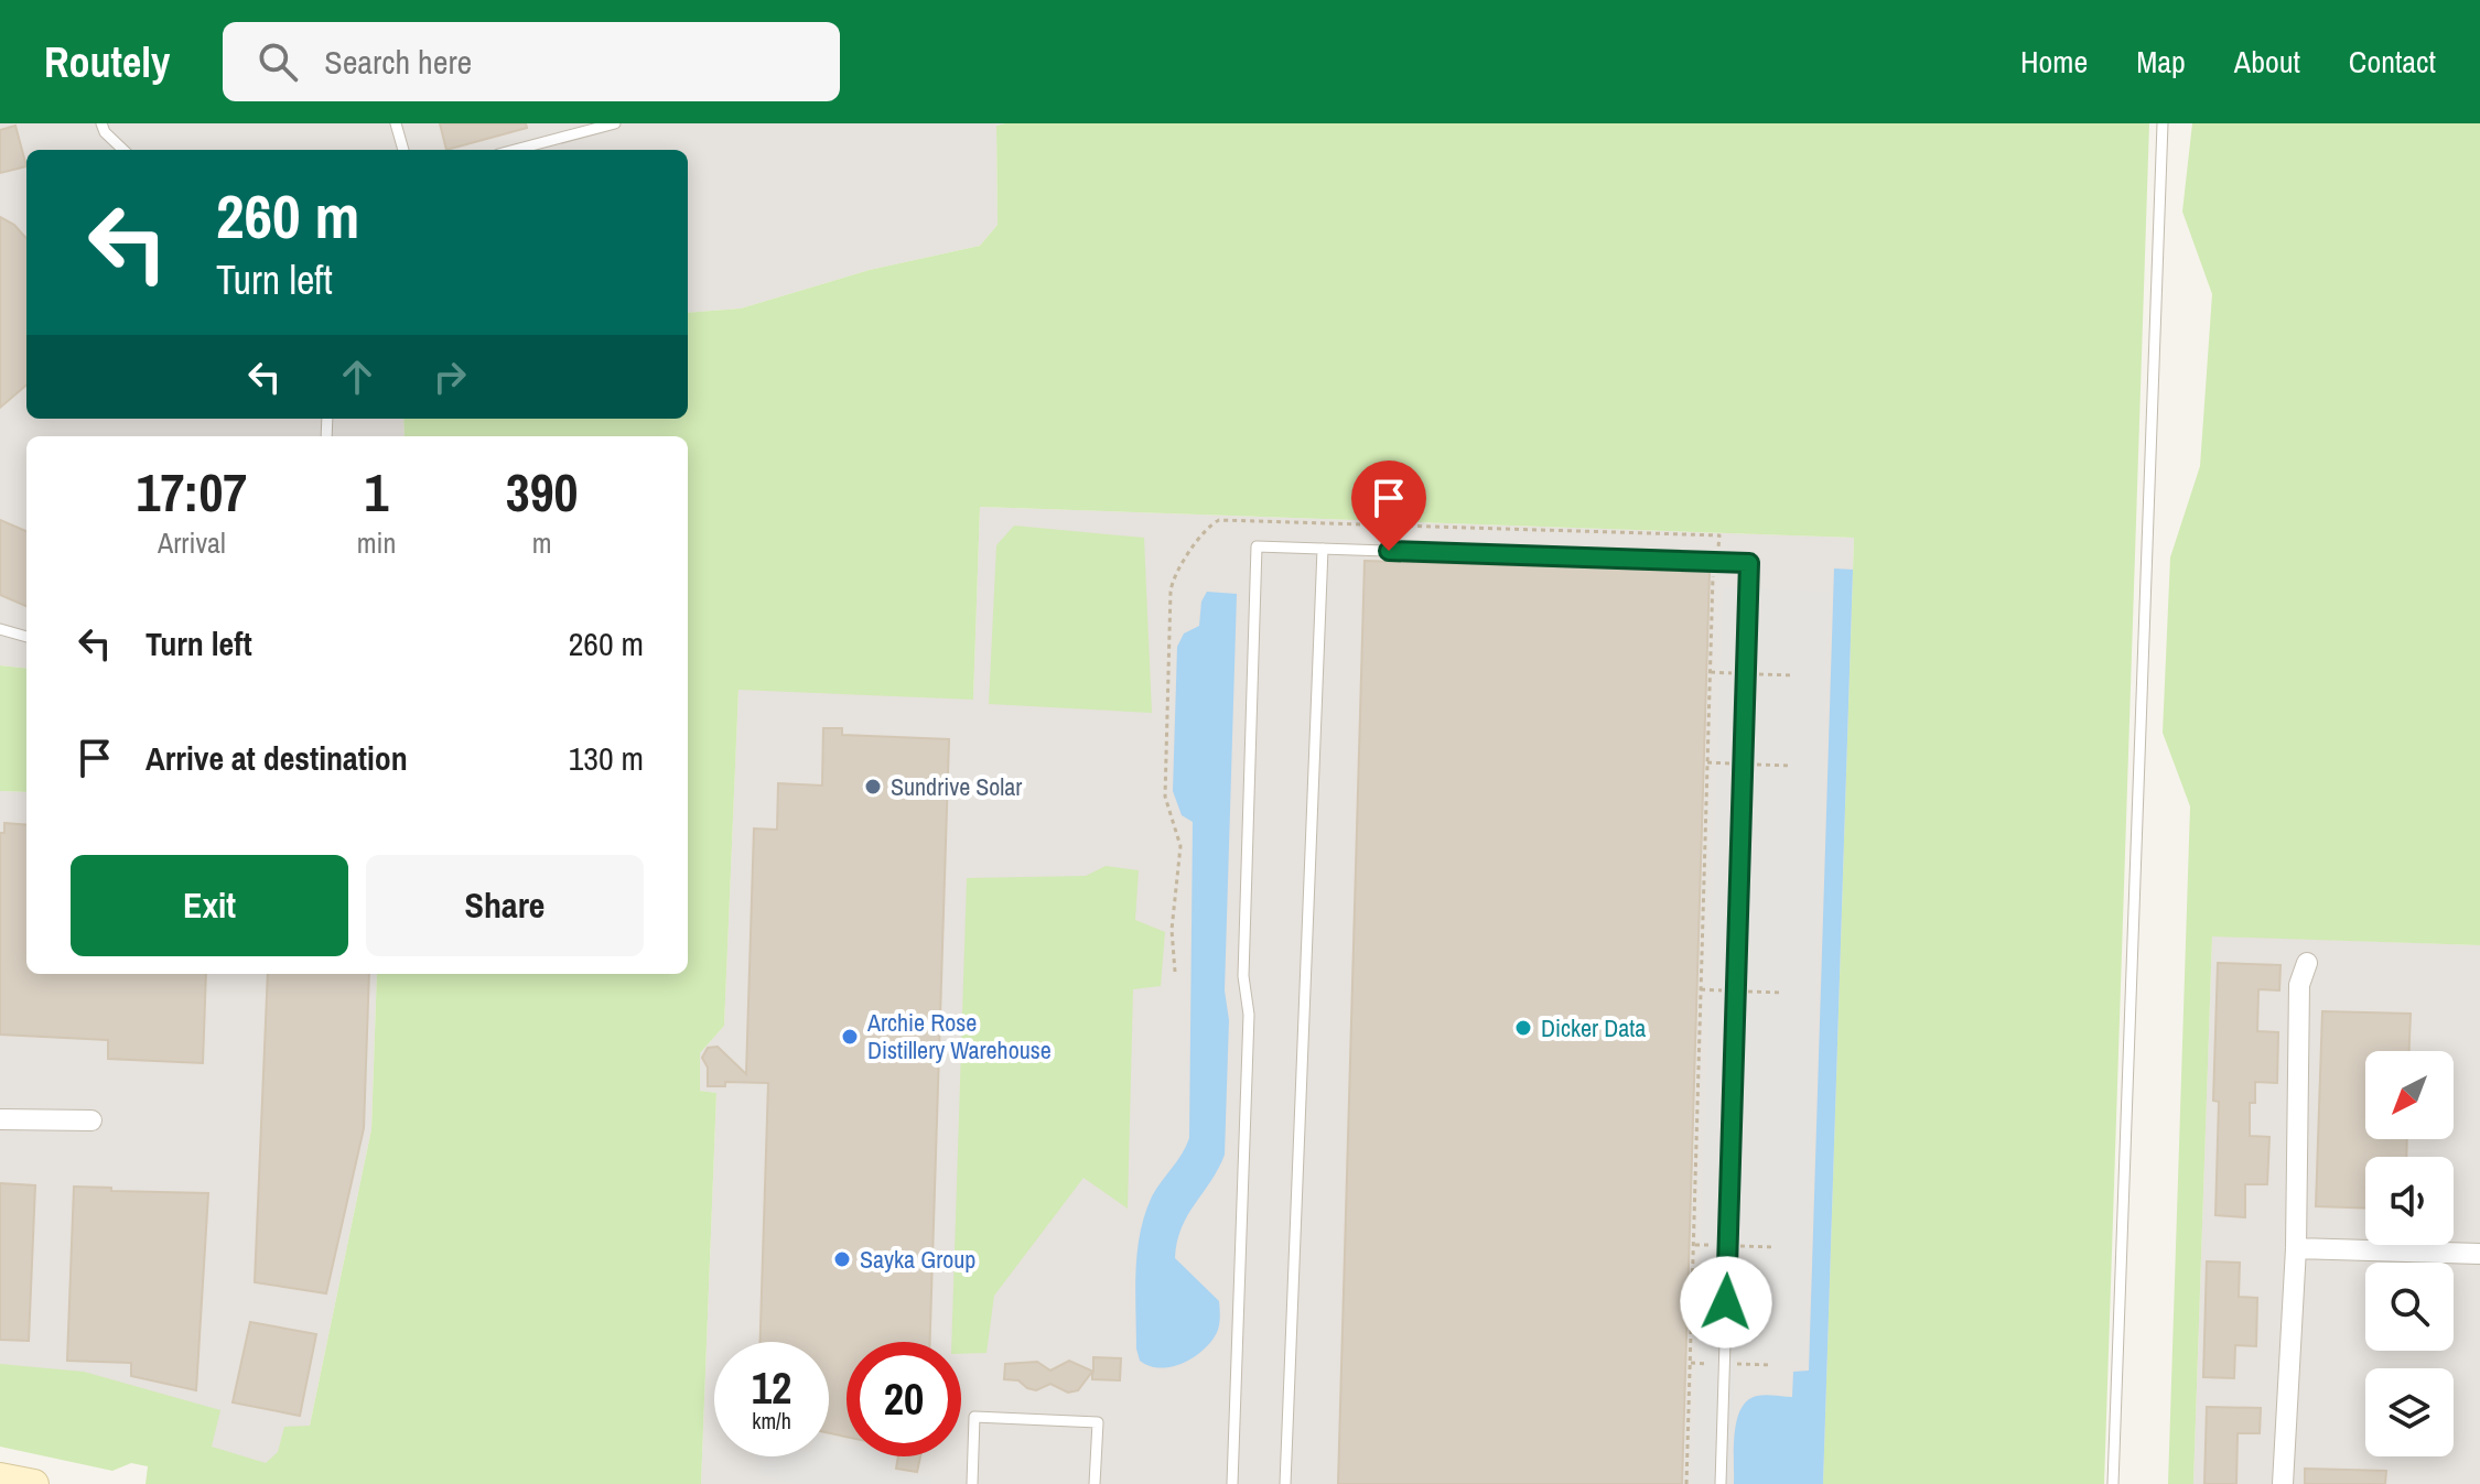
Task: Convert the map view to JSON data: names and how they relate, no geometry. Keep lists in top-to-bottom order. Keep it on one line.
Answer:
{"places":["Sundrive Solar","Dicker Data","Archie Rose Distillery Warehouse","Sayka Group"],"north":"bottom left","page":{"header":"Routely","search":"Search here","nav":["Home","Map","About","Contact"],"turn":["260 m","Turn left"],"eta":["17:07","Arrival","1","min","390","m"],"list":[{"name":"Turn left","value":"260 m"},{"name":"Arrive at destination","value":"130 m"}],"buttons":["Exit","Share"],"speed":"12 km/h","limit":"20"}}
